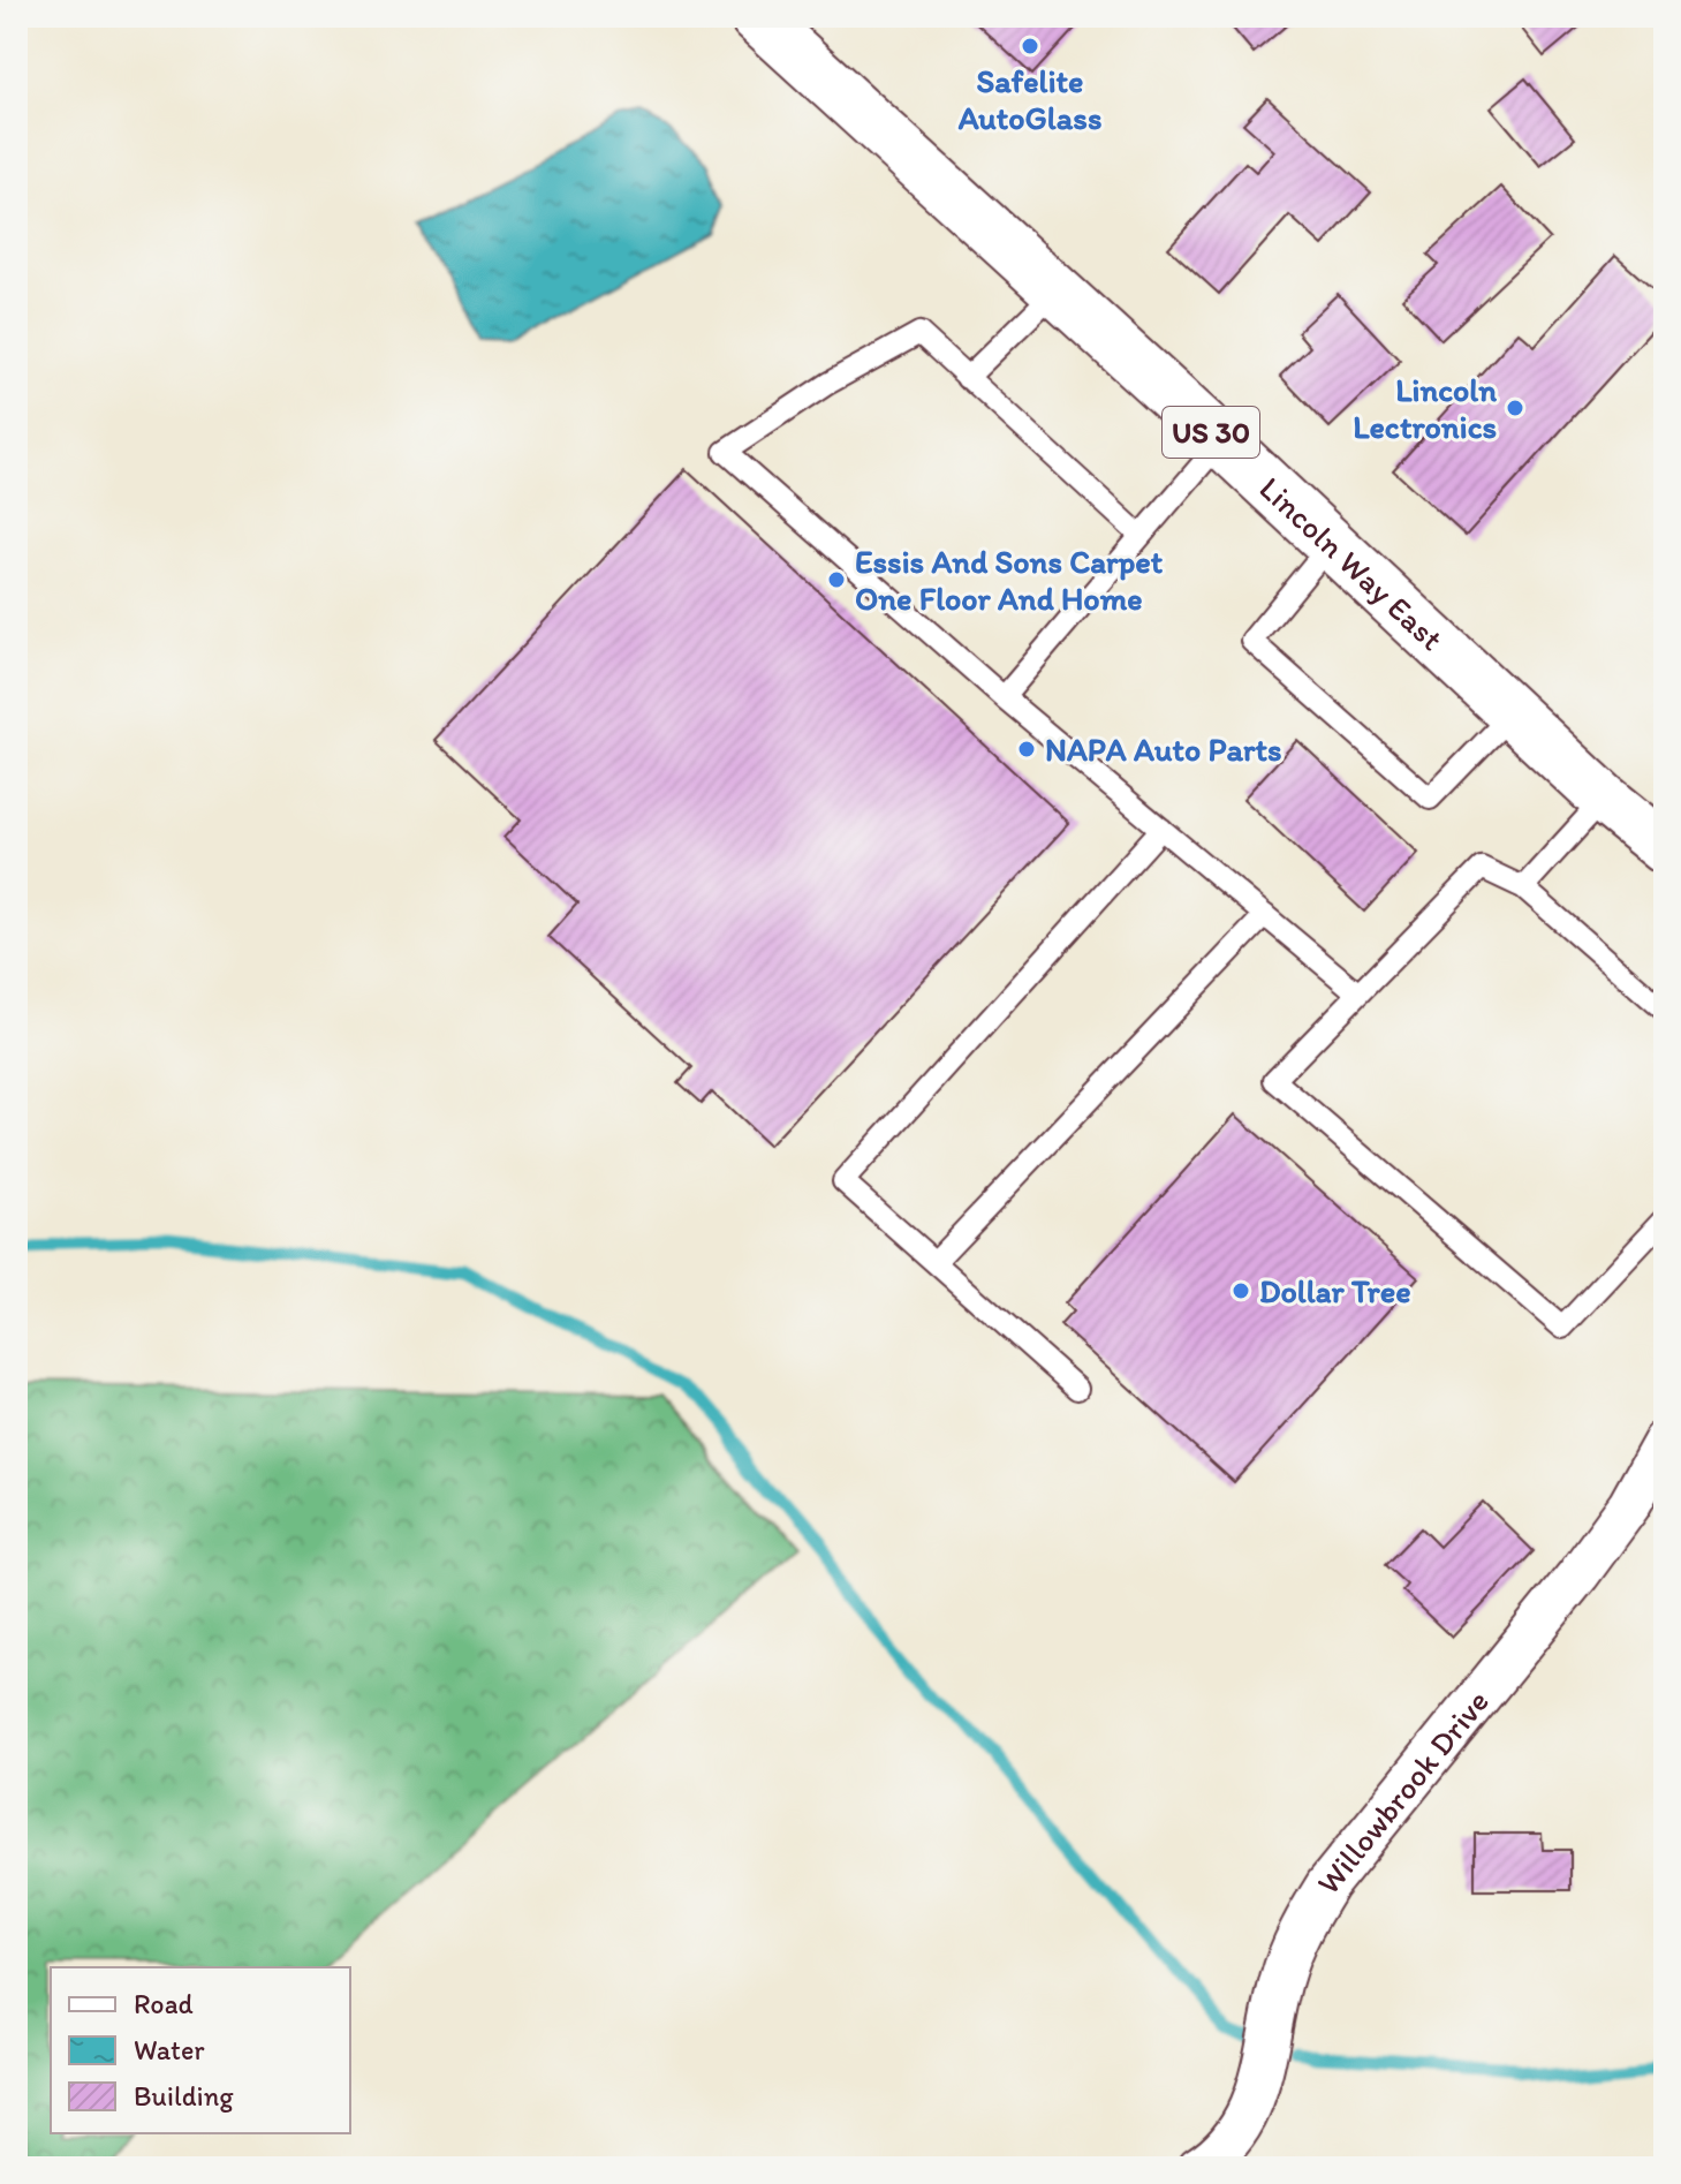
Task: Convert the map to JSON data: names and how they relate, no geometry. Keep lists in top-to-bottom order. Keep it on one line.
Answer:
{"streets":{"highway":["US 30","Lincoln Way East"],"street":["Willowbrook Drive"]},"places":["Safelite AutoGlass","Lincoln Lectronics","Essis And Sons Carpet One Floor And Home","NAPA Auto Parts","Dollar Tree"],"legend":["Road","Water","Building"]}
